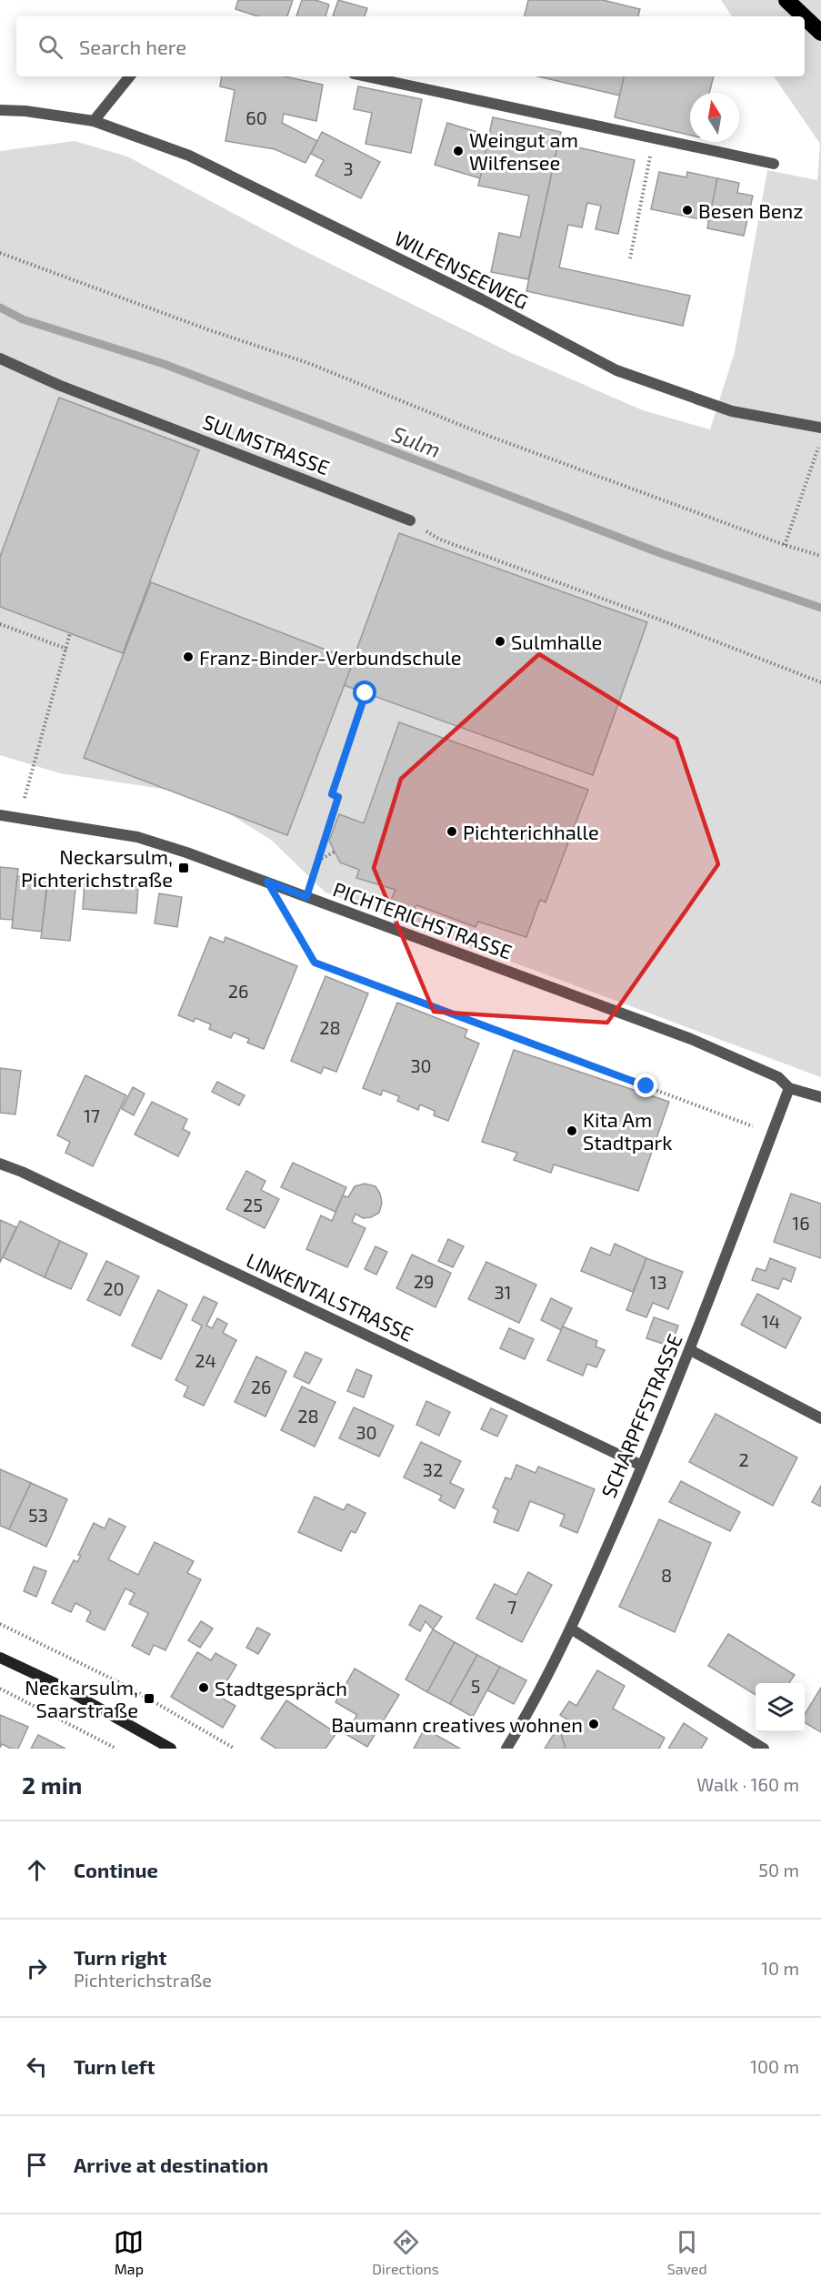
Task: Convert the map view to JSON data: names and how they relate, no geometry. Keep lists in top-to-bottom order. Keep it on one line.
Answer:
{"streets":{"street":["WILFENSEEWEG","SULMSTRASSE","PICHTERICHSTRASSE","LINKENTALSTRASSE","SCHARPFFSTRASSE"]},"crossings":[["PICHTERICHSTRASSE","SCHARPFFSTRASSE"],["LINKENTALSTRASSE","SCHARPFFSTRASSE"]],"water":["Sulm"],"places":{"other":["Weingut am Wilfensee","Besen Benz","Sulmhalle","Franz-Binder-Verbundschule","Pichterichhalle","Kita Am Stadtpark","Stadtgespräch","Baumann creatives wohnen"],"transit":["Neckarsulm, Pichterichstraße","Neckarsulm, Saarstraße"]},"house_numbers":["60","3","26","28","30","17","25","16","29","13","20","31","14","24","26","28","30","2","32","53","8","7","5"],"north":"top","page":{"search":"Search here","heading":["2 min","Walk · 160 m"],"list":[["Continue","50 m"],["Turn right","Pichterichstraße","10 m"],["Turn left","100 m"],"Arrive at destination"],"nav":["Map","Directions","Saved"]}}
